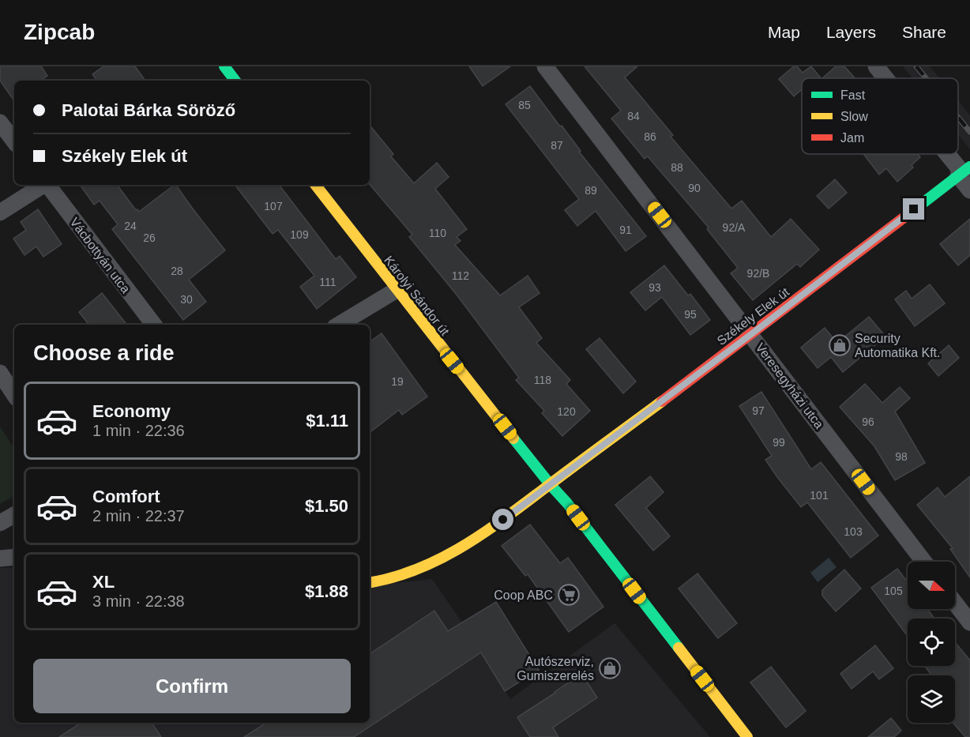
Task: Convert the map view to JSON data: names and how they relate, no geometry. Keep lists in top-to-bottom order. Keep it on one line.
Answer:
{"streets":{"street":["Vácbottyán utca","Károlyi Sándor út","Székely Elek út","Veresegyházi utca"]},"crossings":[["Károlyi Sándor út","Székely Elek út"],["Székely Elek út","Veresegyházi utca"]],"places":{"shop":["Security Automatika Kft.","Autószerviz, Gumiszerelés"],"supermarket":["Coop ABC"]},"house_numbers":["85","84","86","87","88","90","89","107","24","92/A","91","110","109","26","28","92/B","112","111","93","30","95","118","19","97","120","96","99","98","101","103","105"],"legend":["Fast","Slow","Jam"],"north":"right","page":{"header":"Zipcab","nav":["Map","Layers","Share"],"banner":["Palotai Bárka Söröző","Székely Elek út"],"heading":"Choose a ride","list":[{"name":"Economy","note":"1 min · 22:36","value":"$1.11"},{"name":"Comfort","note":"2 min · 22:37","value":"$1.50"},{"name":"XL","note":"3 min · 22:38","value":"$1.88"}],"buttons":"Confirm"}}
